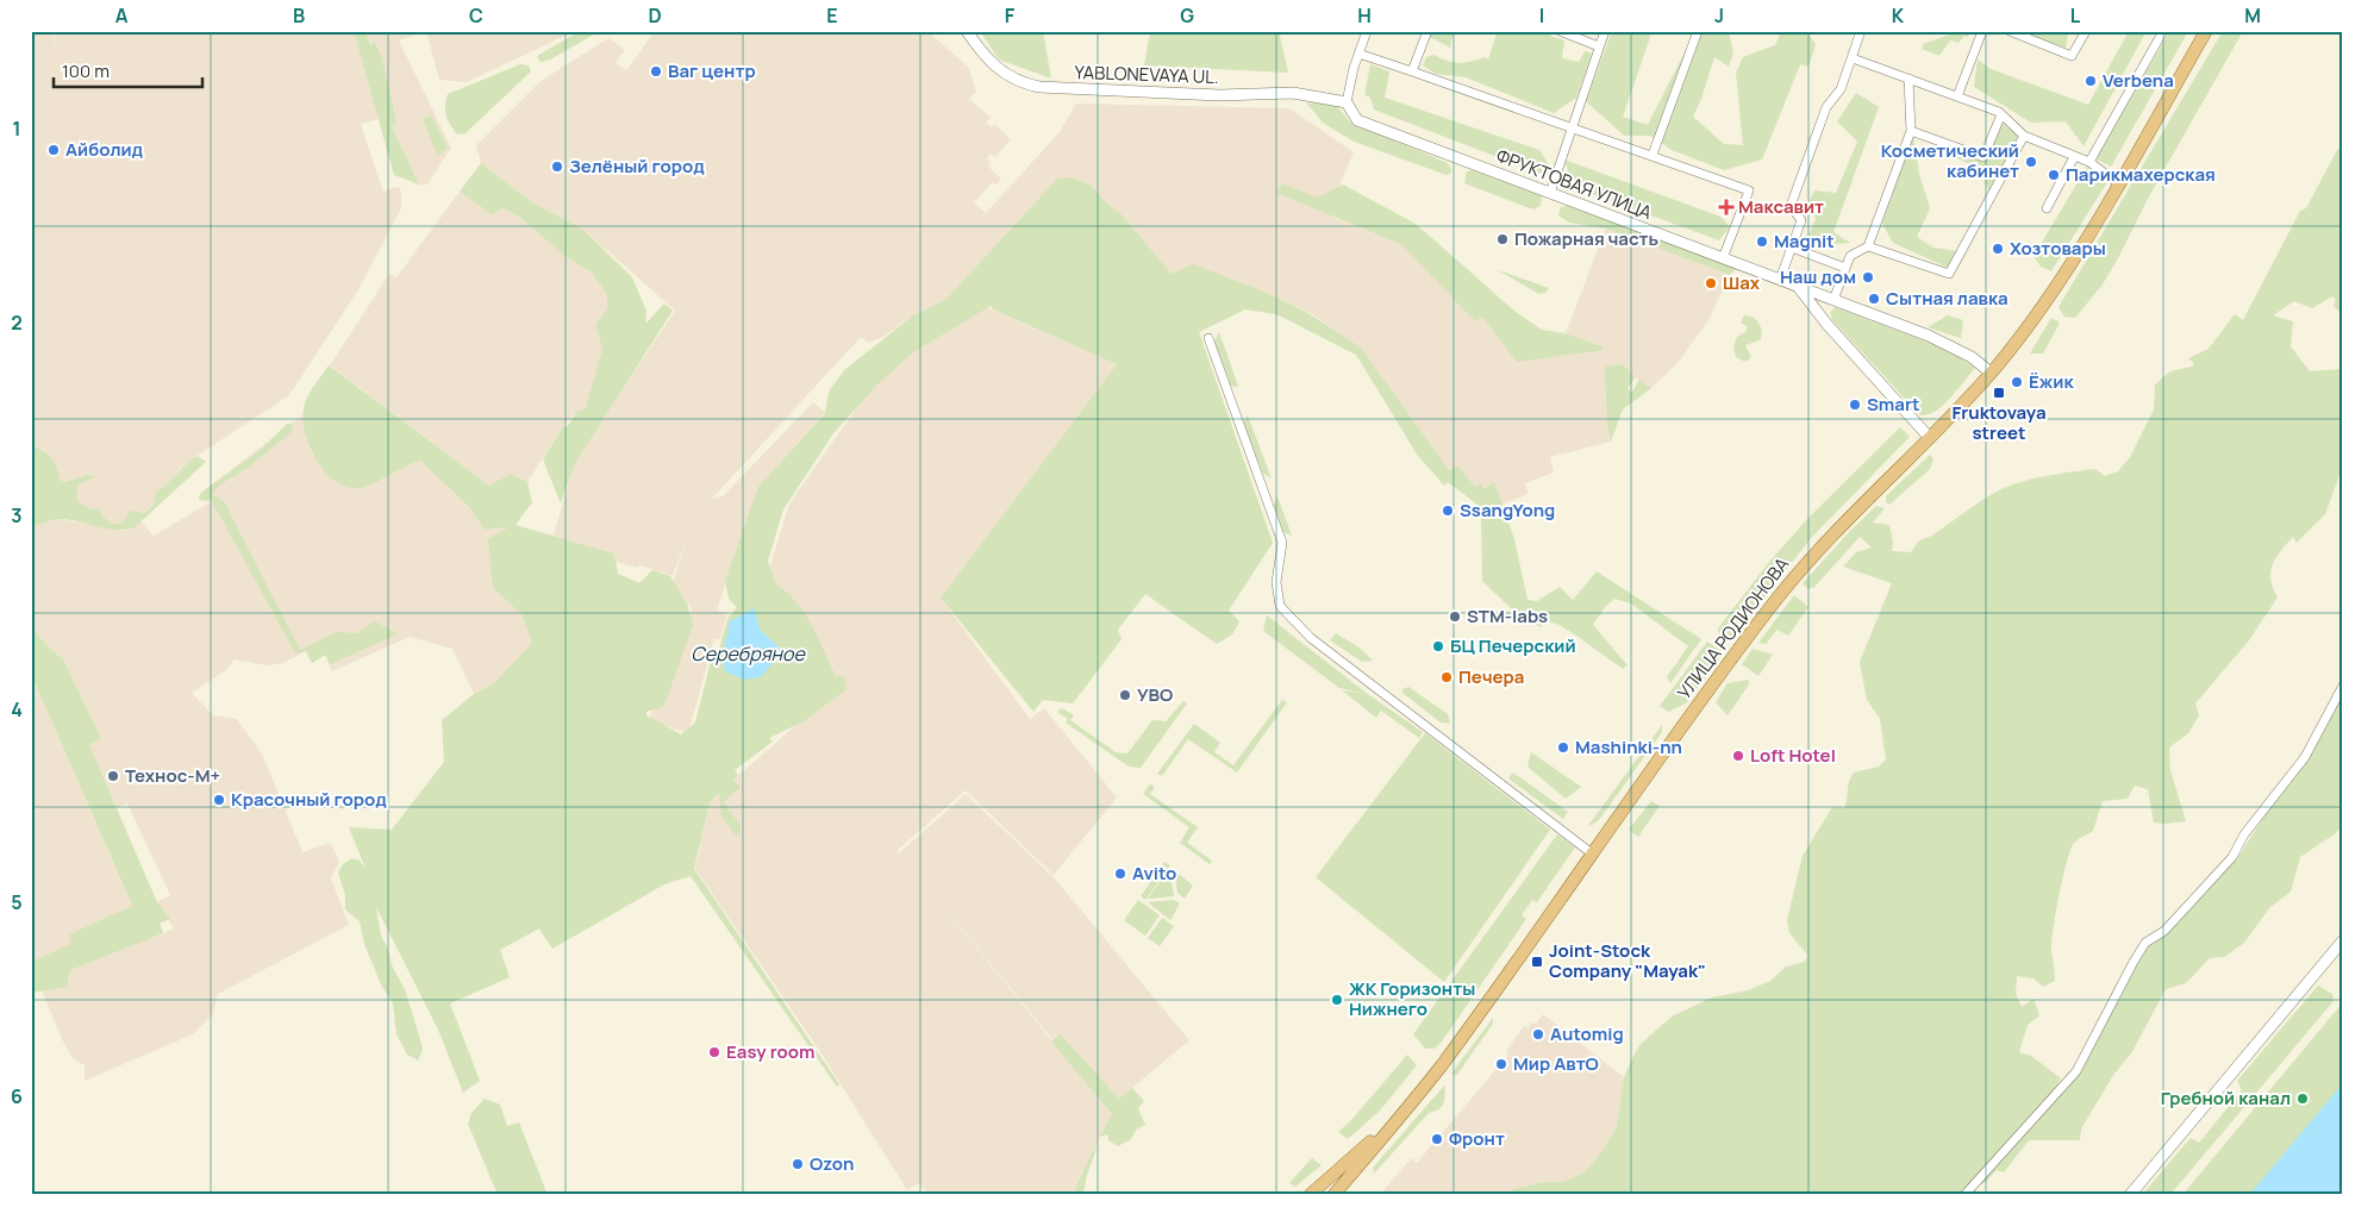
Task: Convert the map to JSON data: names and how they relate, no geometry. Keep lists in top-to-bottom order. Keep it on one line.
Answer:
{"streets":{"main road":["УЛИЦА РОДИОНОВА"],"street":["YABLONEVAYA UL.","ФРУКТОВАЯ УЛИЦА"]},"crossings":[["YABLONEVAYA UL.","ФРУКТОВАЯ УЛИЦА"],["ФРУКТОВАЯ УЛИЦА","УЛИЦА РОДИОНОВА"]],"water":["Серебряное"],"places":{"other":["Ваг центр","Verbena","Айболид","Косметический кабинет","Зелёный город","Парикмахерская","Пожарная часть","Magnit","Хозтовары","Наш дом","Шах","Сытная лавка","Ёжик","Smart","SsangYong","STM-labs","БЦ Печерский","Печера","УВО","Mashinki-nn","Loft Hotel","Технос-М+","Красочный город","Avito","ЖК Горизонты Нижнего","Automig","Easy room","Мир АвтО","Гребной канал","Фронт","Ozon"],"health":["Максавит"],"transit":["Fruktovaya street","Joint-Stock Company \"Mayak\""]},"scale_bar":"100 m","grid":{"columns":["A","B","C","D","E","F","G","H","I","J","K","L","M"],"rows":["1","2","3","4","5","6"]}}
